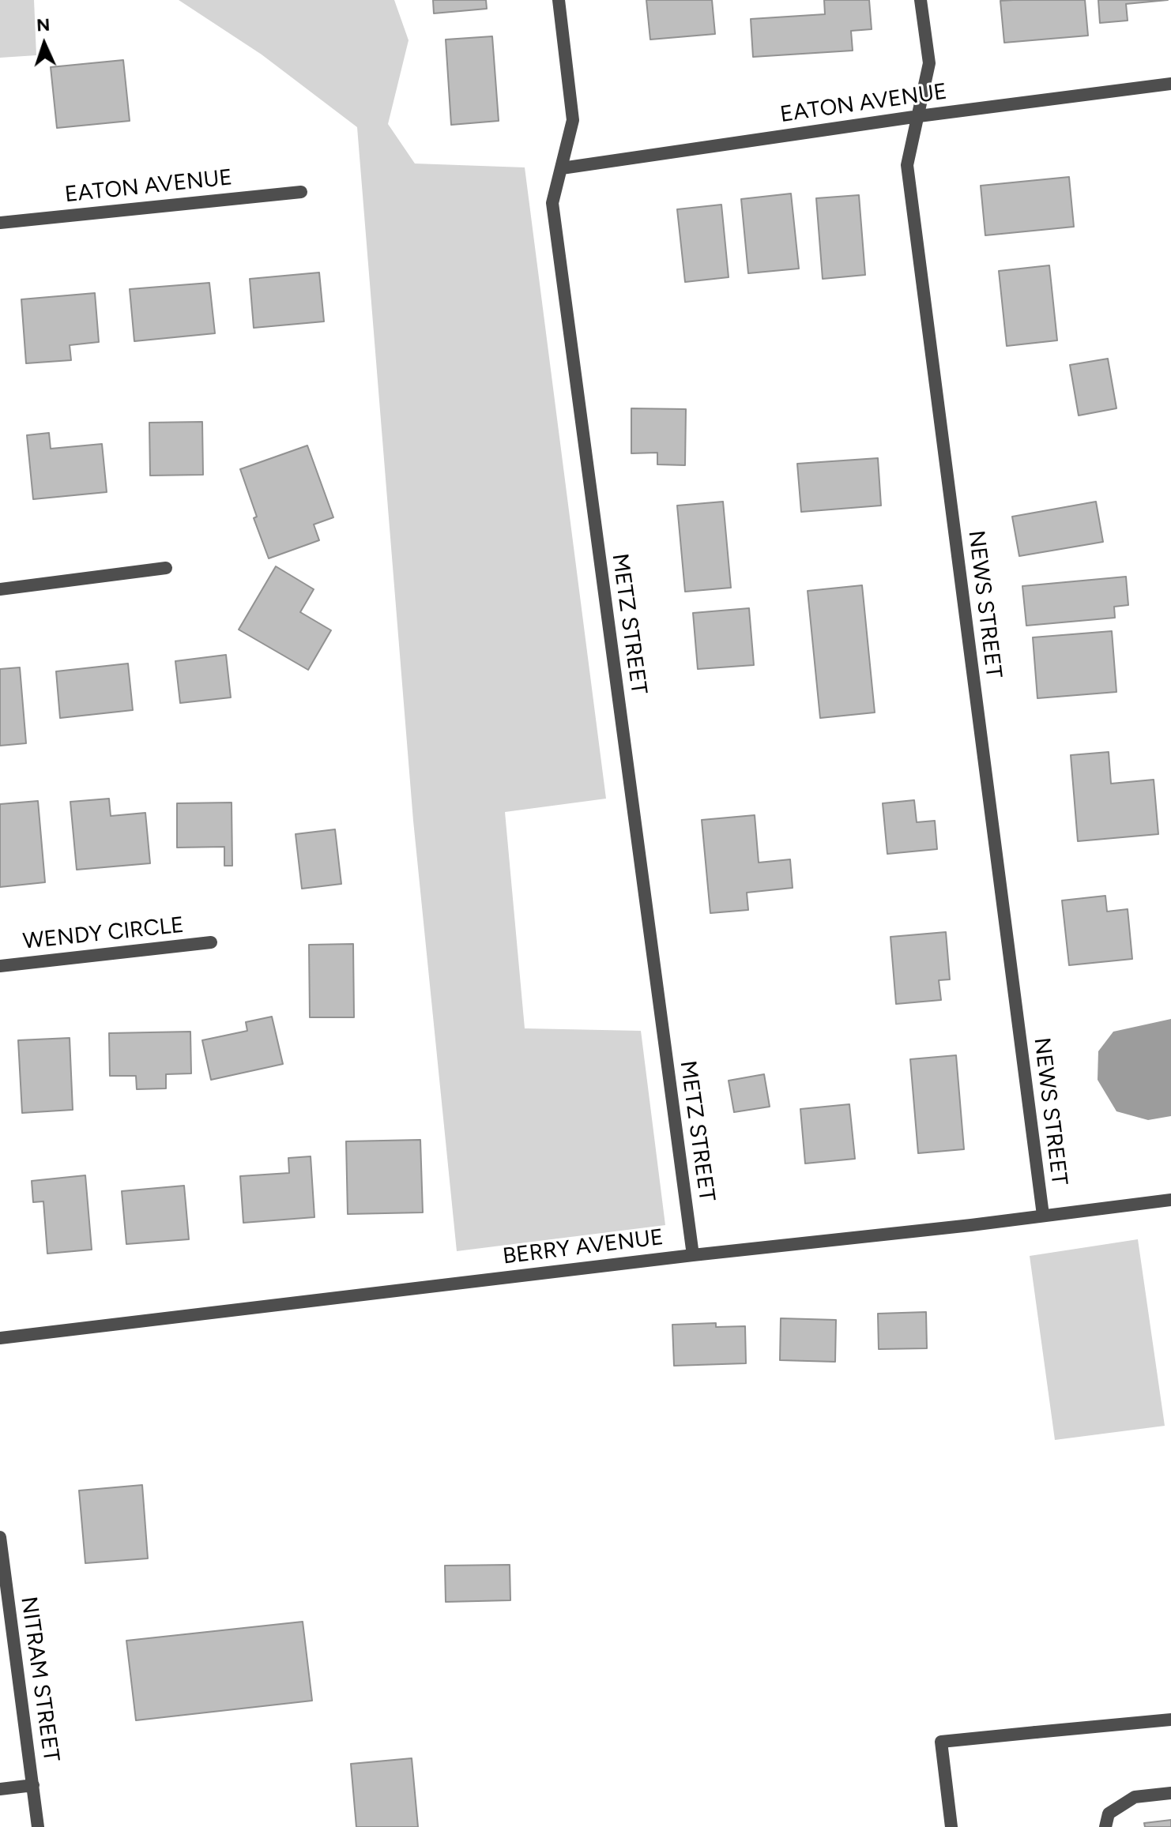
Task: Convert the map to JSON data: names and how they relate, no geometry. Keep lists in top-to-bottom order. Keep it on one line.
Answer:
{"streets":{"street":["EATON AVENUE","NEWS STREET","METZ STREET","WENDY CIRCLE","BERRY AVENUE","NITRAM STREET"]},"crossings":[["EATON AVENUE","NEWS STREET"],["EATON AVENUE","METZ STREET"],["NEWS STREET","BERRY AVENUE"],["METZ STREET","BERRY AVENUE"]],"north":"top"}
